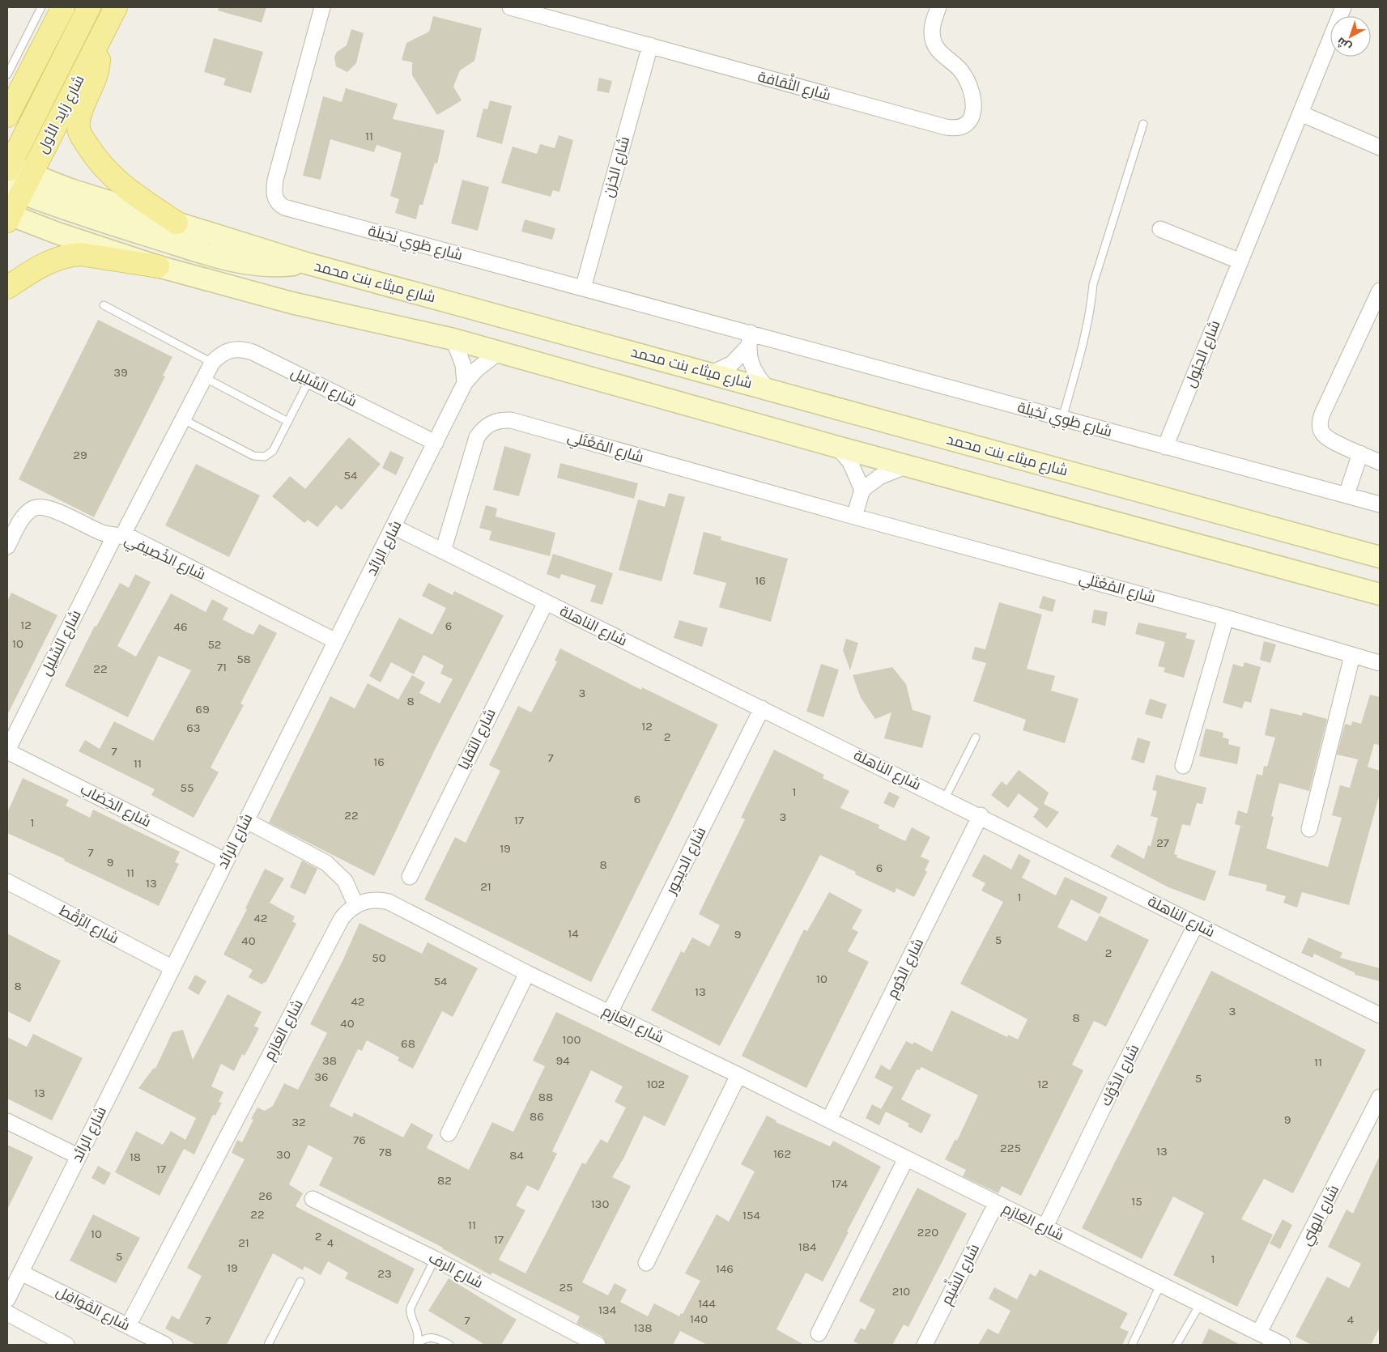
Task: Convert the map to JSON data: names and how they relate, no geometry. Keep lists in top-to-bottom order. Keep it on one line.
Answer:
{"streets":{"main road":["شارع زايد الأول","شارع ميثاء بنت محمد"],"street":["شارع الثَّقافة","شارع الخزن","شارع طَوِي نَخِيلَة","شارع الحِيُول","شارع السِّلِيل","شارع المُعْتَلي","شارع الرائد","شارع الخْصِيفي","شارع الناهلة","شارع التقايا","شارع الخِضَاب","شارع الديجور","شارع الرَّقْط","شارع الدُّوم","شارع العَازِم","شارع الدَّوْك","شارع الهني","شارع الرف","شارع الشِّيَم","شارع القَوَافِل"]},"crossings":[["شارع الثَّقافة","شارع الخزن"],["شارع زايد الأول","شارع ميثاء بنت محمد"],["شارع الخزن","شارع طَوِي نَخِيلَة"],["شارع طَوِي نَخِيلَة","شارع الحِيُول"],["شارع السِّلِيل","شارع الرائد"],["شارع السِّلِيل","شارع الخْصِيفي"],["شارع السِّلِيل","شارع الخِضَاب"],["شارع المُعْتَلي","شارع الناهلة"],["شارع الرائد","شارع الخْصِيفي"],["شارع الرائد","شارع الناهلة"],["شارع الرائد","شارع الخِضَاب"],["شارع الرائد","شارع الرَّقْط"],["شارع الرائد","شارع القَوَافِل"],["شارع الناهلة","شارع التقايا"],["شارع الناهلة","شارع الديجور"],["شارع الناهلة","شارع الدُّوم"],["شارع الناهلة","شارع الدَّوْك"],["شارع الديجور","شارع العَازِم"],["شارع الدُّوم","شارع العَازِم"],["شارع العَازِم","شارع الدَّوْك"],["شارع العَازِم","شارع الهني"],["شارع العَازِم","شارع الشِّيَم"],["شارع العَازِم","شارع القَوَافِل"]],"house_numbers":["11","39","29","54","16","12","6","46","10","52","58","71","22","3","8","69","12","63","2","7","7","16","11","55","1","6","22","3","17","1","27","19","7","9","8","6","11","13","21","1","42","14","9","5","40","2","50","10","54","8","13","42","3","8","40","100","68","38","94","11","36","5","102","12","13","88","86","9","32","76","225","13","78","162","30","84","18","17","82","174","26","15","130","22","154","11","220","10","2","17","21","4","184","5","1","19","146","23","25","210","144","134","140","4","7","7","138"],"north":"bottom left"}
